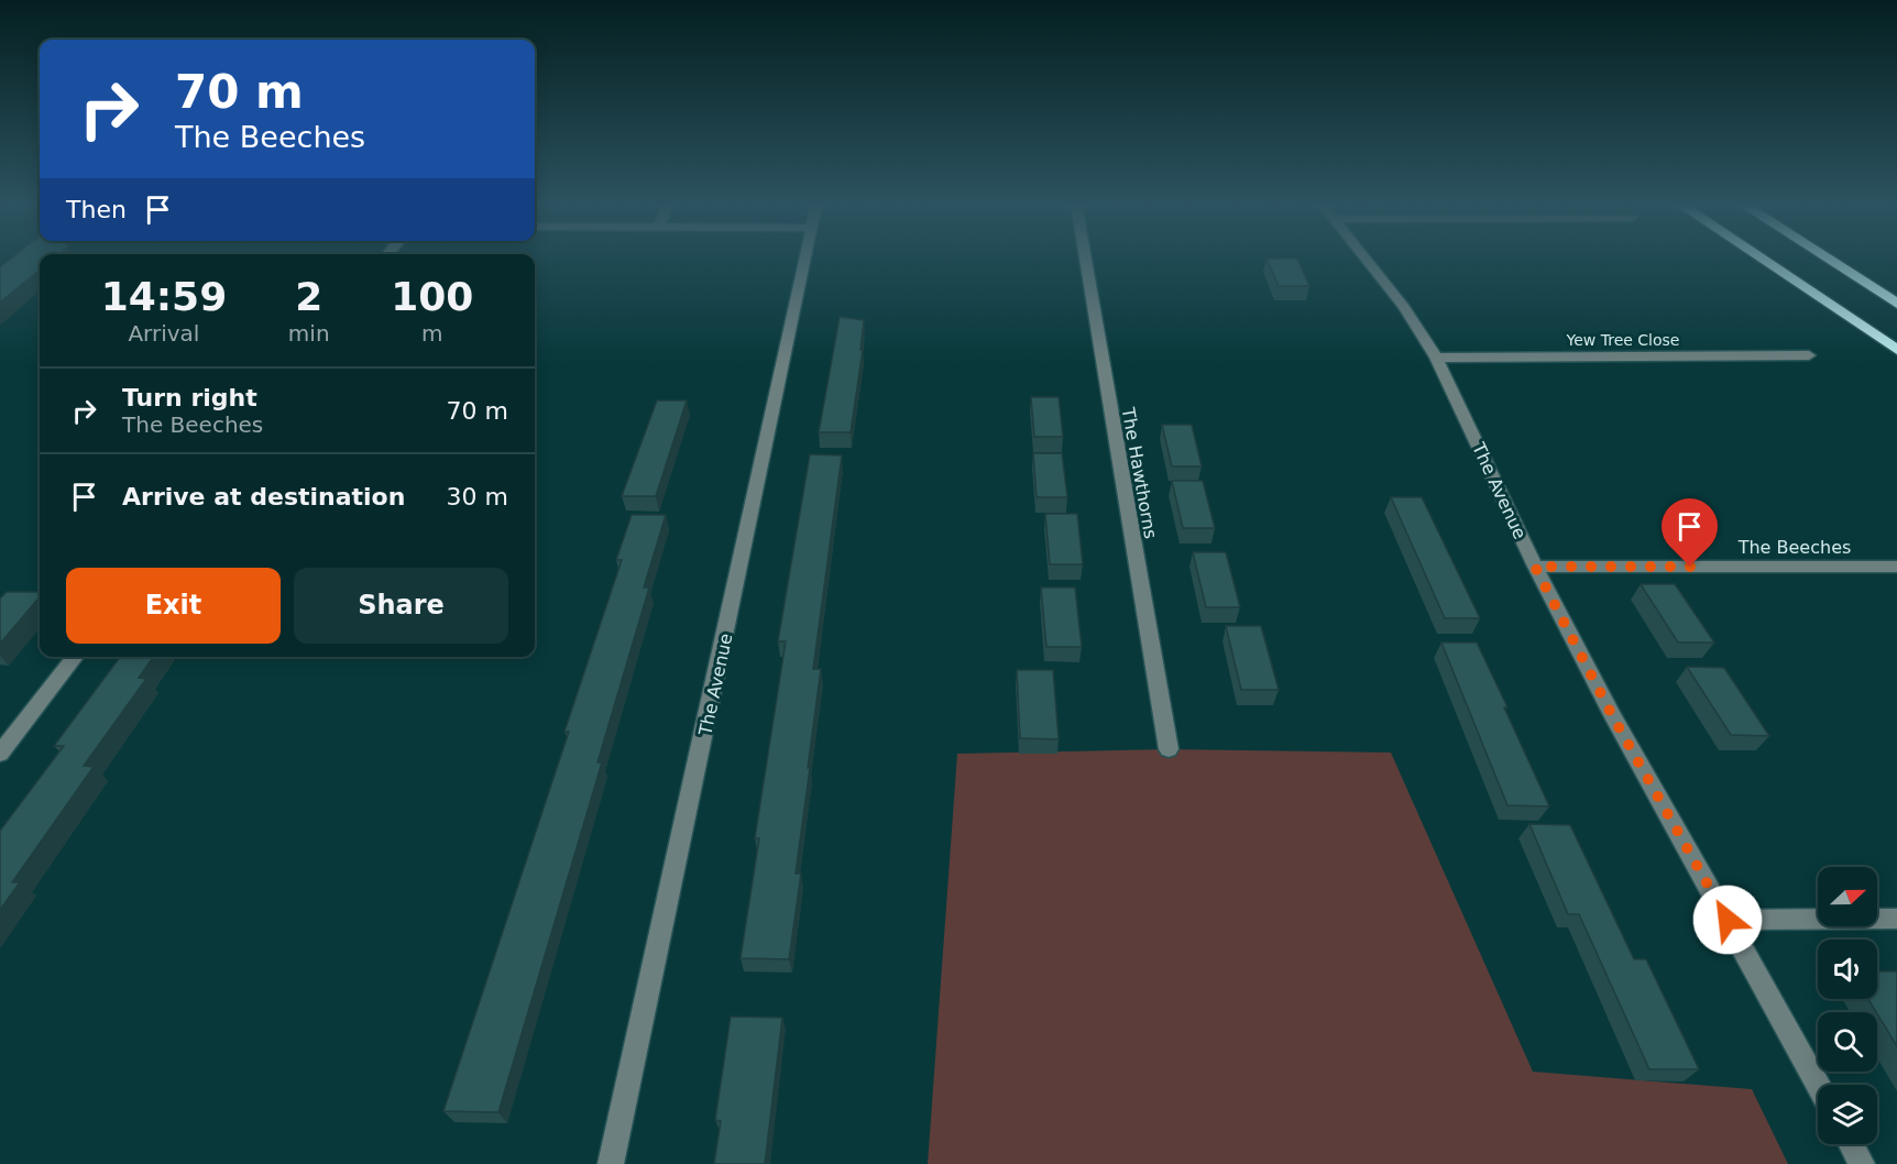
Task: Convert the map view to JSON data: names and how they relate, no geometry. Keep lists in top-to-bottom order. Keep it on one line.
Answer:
{"streets":{"street":["Yew Tree Close","The Hawthorns","The Avenue","The Beeches"]},"crossings":[["Yew Tree Close","The Avenue"],["The Avenue","The Beeches"]],"north":"right","page":{"turn":["70 m","The Beeches"],"then":"Then","eta":["14:59","Arrival","2","min","100","m"],"list":[{"name":"Turn right","note":"The Beeches","value":"70 m"},{"name":"Arrive at destination","value":"30 m"}],"buttons":["Exit","Share"]}}
